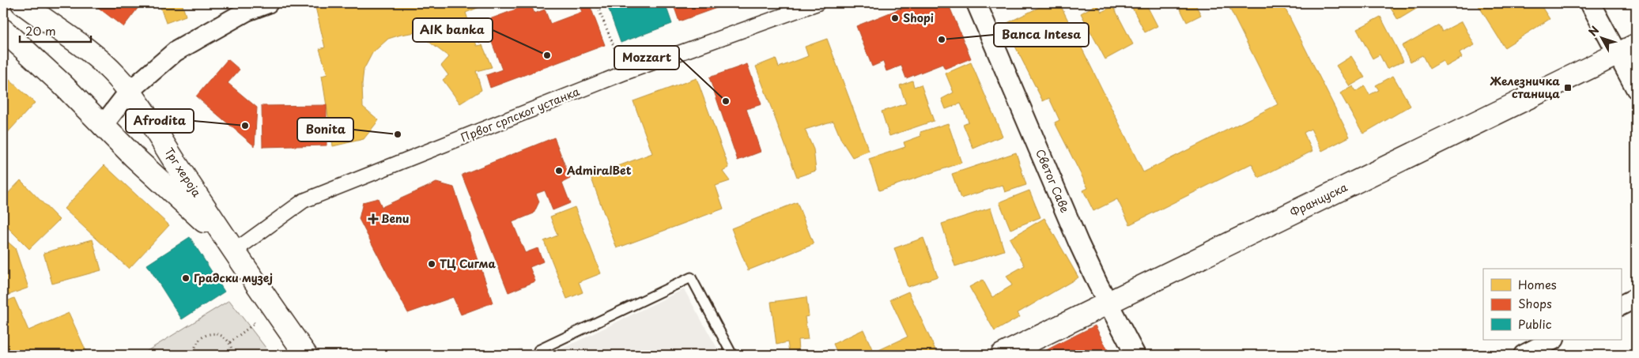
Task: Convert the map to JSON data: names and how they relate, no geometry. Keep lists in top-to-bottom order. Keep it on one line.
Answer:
{"streets":{"main road":["Трг хероја","Француска"],"street":["Првог српског устанка","Светог Саве"]},"crossings":[["Првог српског устанка","Трг хероја"],["Светог Саве","Француска"]],"places":{"other":["Shopi","Banca Intesa","AIK banka","Mozzart","Afrodita","Bonita","AdmiralBet","ТЦ Сигма","Градски музеј"],"transit":["Железничка станица"],"health":["Benu"]},"legend":["Homes","Shops","Public"],"scale_bar":"20 m","north":"top left"}
